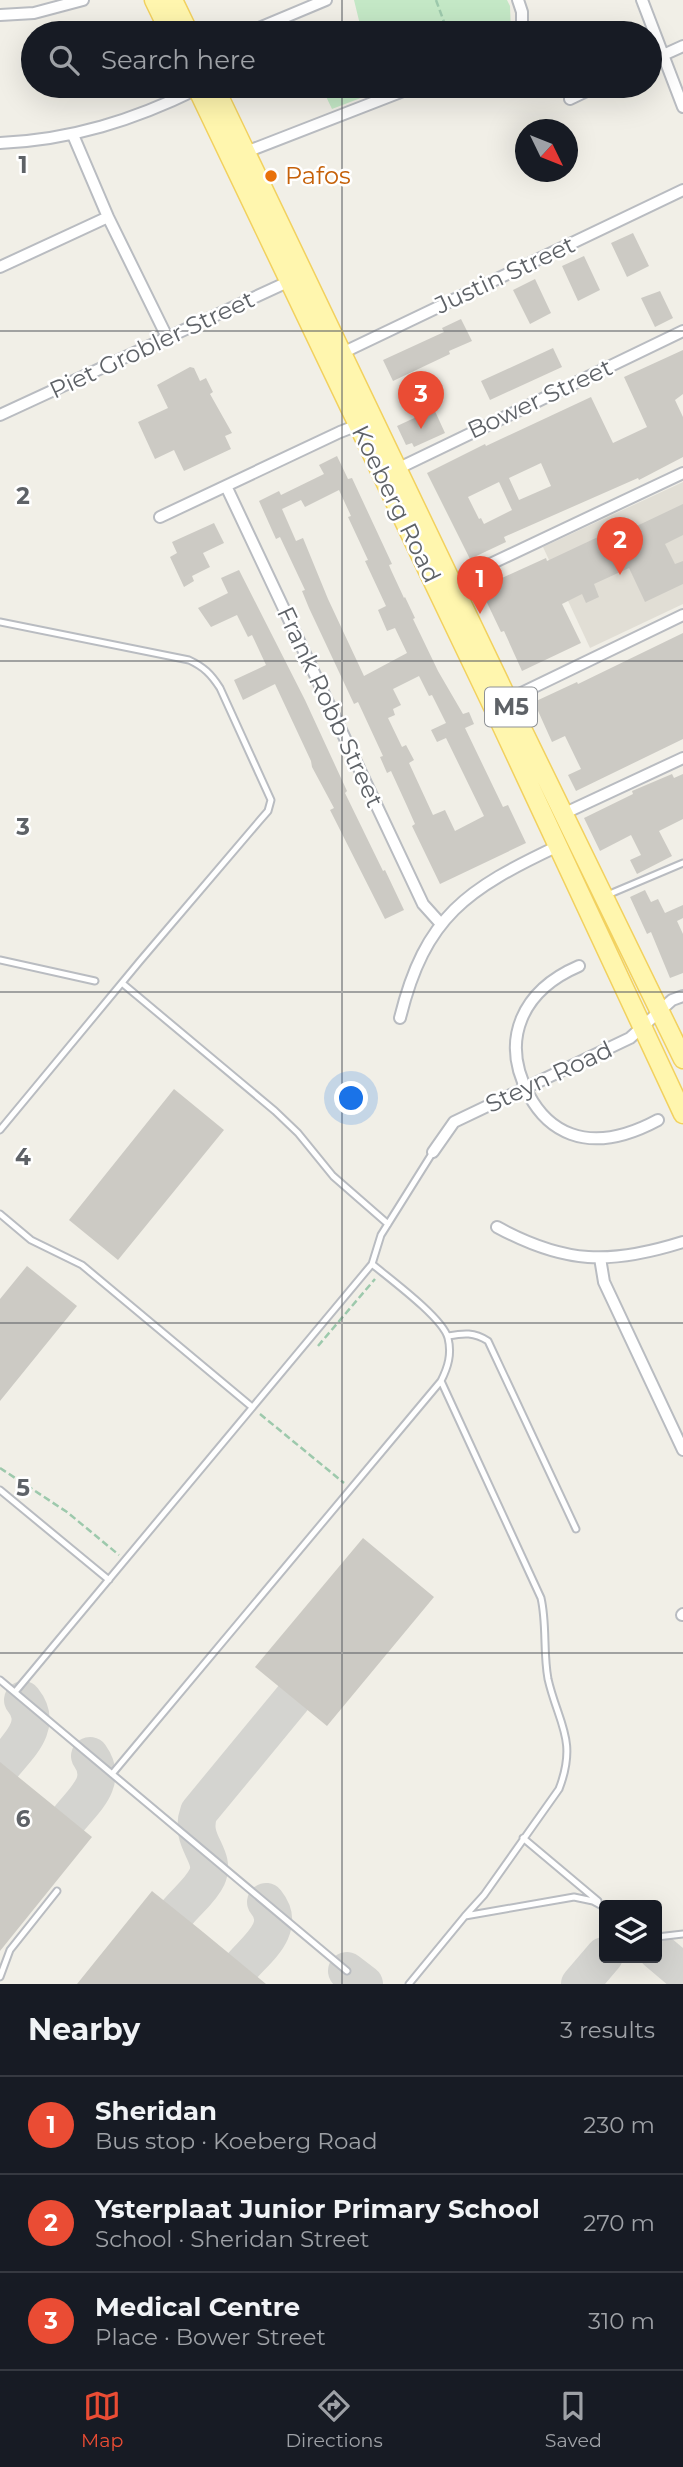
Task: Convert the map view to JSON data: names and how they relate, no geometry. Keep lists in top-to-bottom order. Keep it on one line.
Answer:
{"streets":{"main road":["Koeberg Road","M5"],"street":["Justin Street","Piet Grobler Street","Bower Street","Frank Robb Street","Steyn Road"]},"crossings":[["Justin Street","Koeberg Road"],["Piet Grobler Street","Koeberg Road"],["Bower Street","Koeberg Road"],["Koeberg Road","Steyn Road"]],"places":["Pafos"],"north":"bottom right","page":{"search":"Search here","pins":["3","2","1"],"heading":["Nearby","3 results"],"list":[{"mark":"1","name":"Sheridan","note":"Bus stop · Koeberg Road","value":"230 m"},{"mark":"2","name":"Ysterplaat Junior Primary School","note":"School · Sheridan Street","value":"270 m"},{"mark":"3","name":"Medical Centre","note":"Place · Bower Street","value":"310 m"}],"nav":["Map","Directions","Saved"]},"grid":{"rows":["1","2","3","4","5","6"]}}
